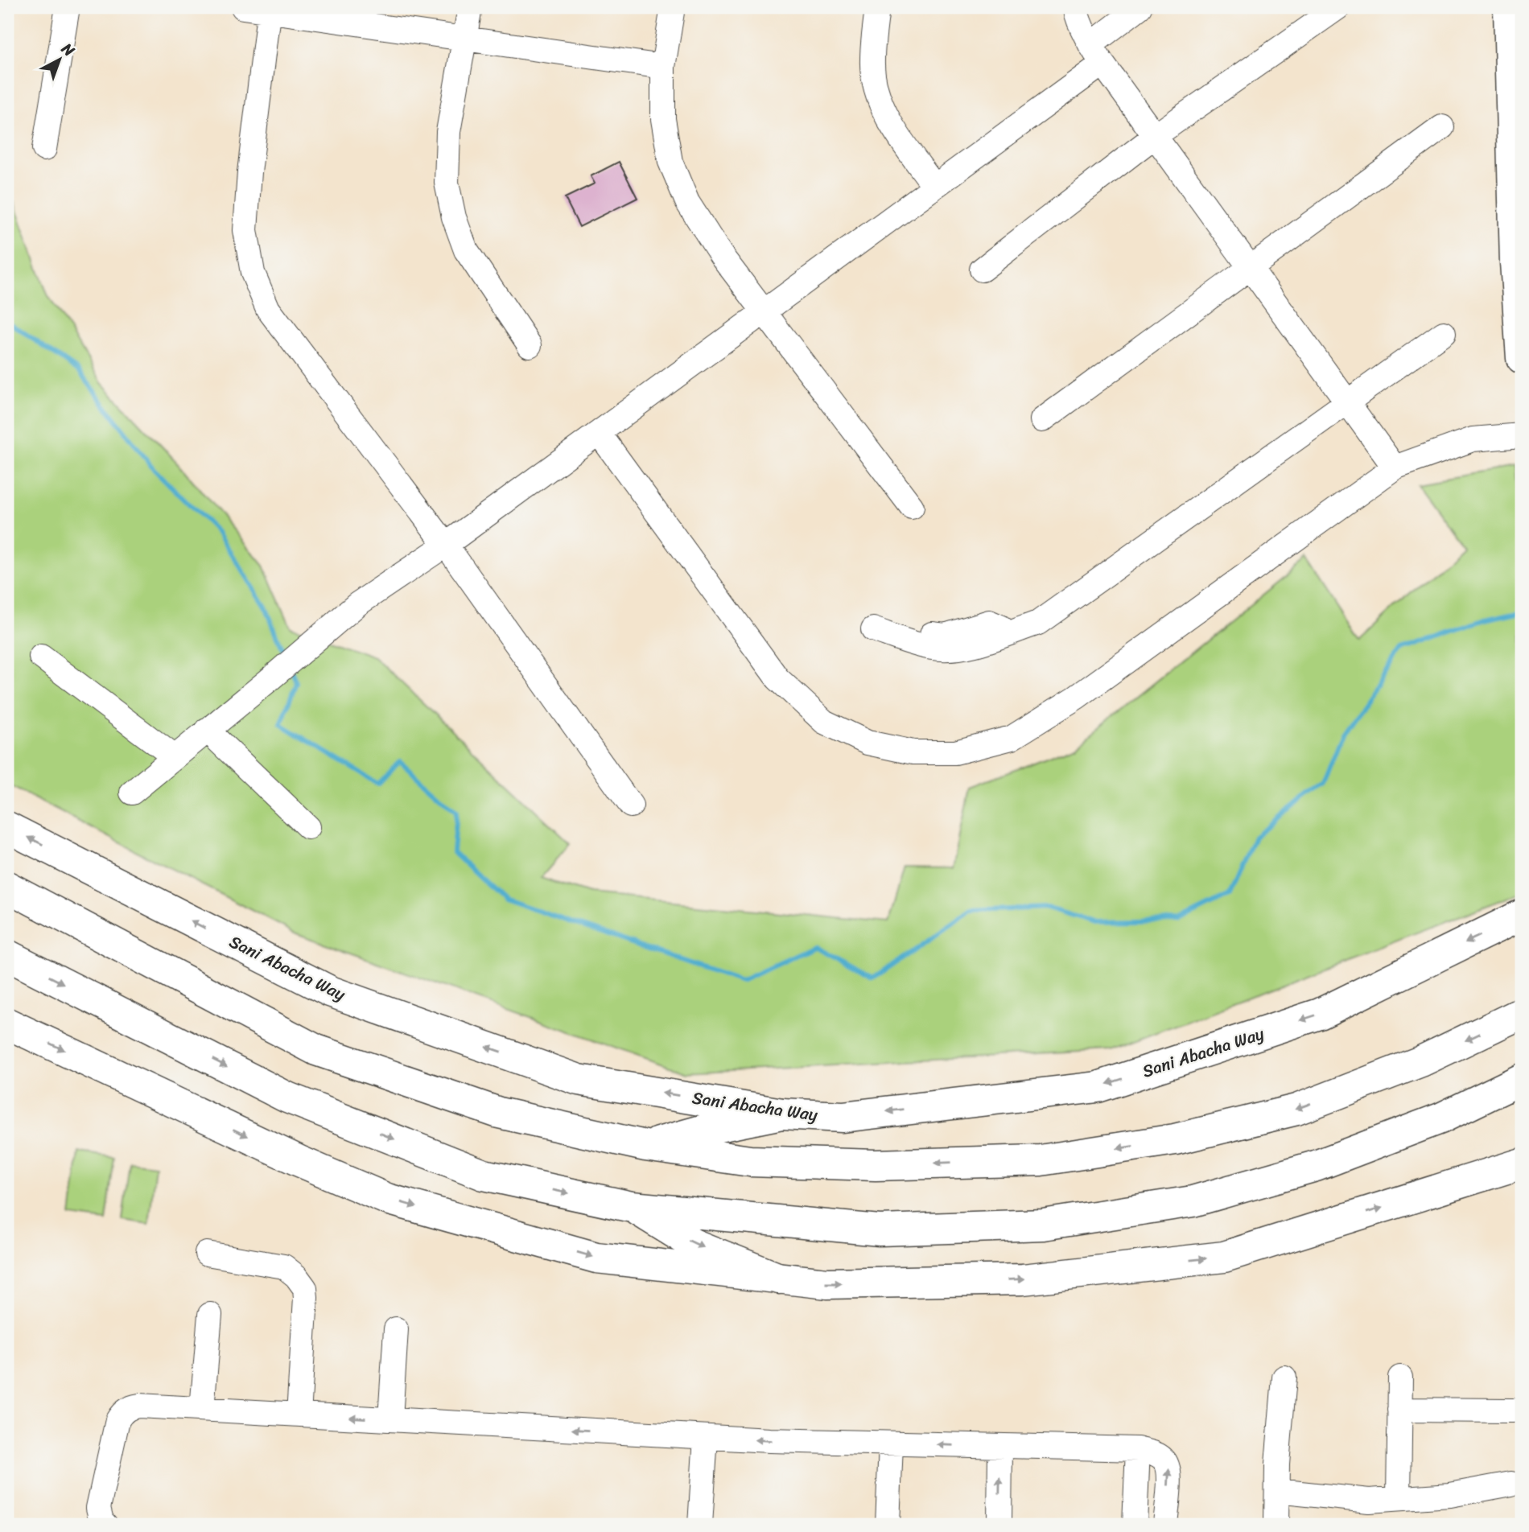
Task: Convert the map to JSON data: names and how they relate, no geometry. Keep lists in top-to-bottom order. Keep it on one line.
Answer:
{"streets":{"main road":["Sani Abacha Way"]},"north":"top right"}
